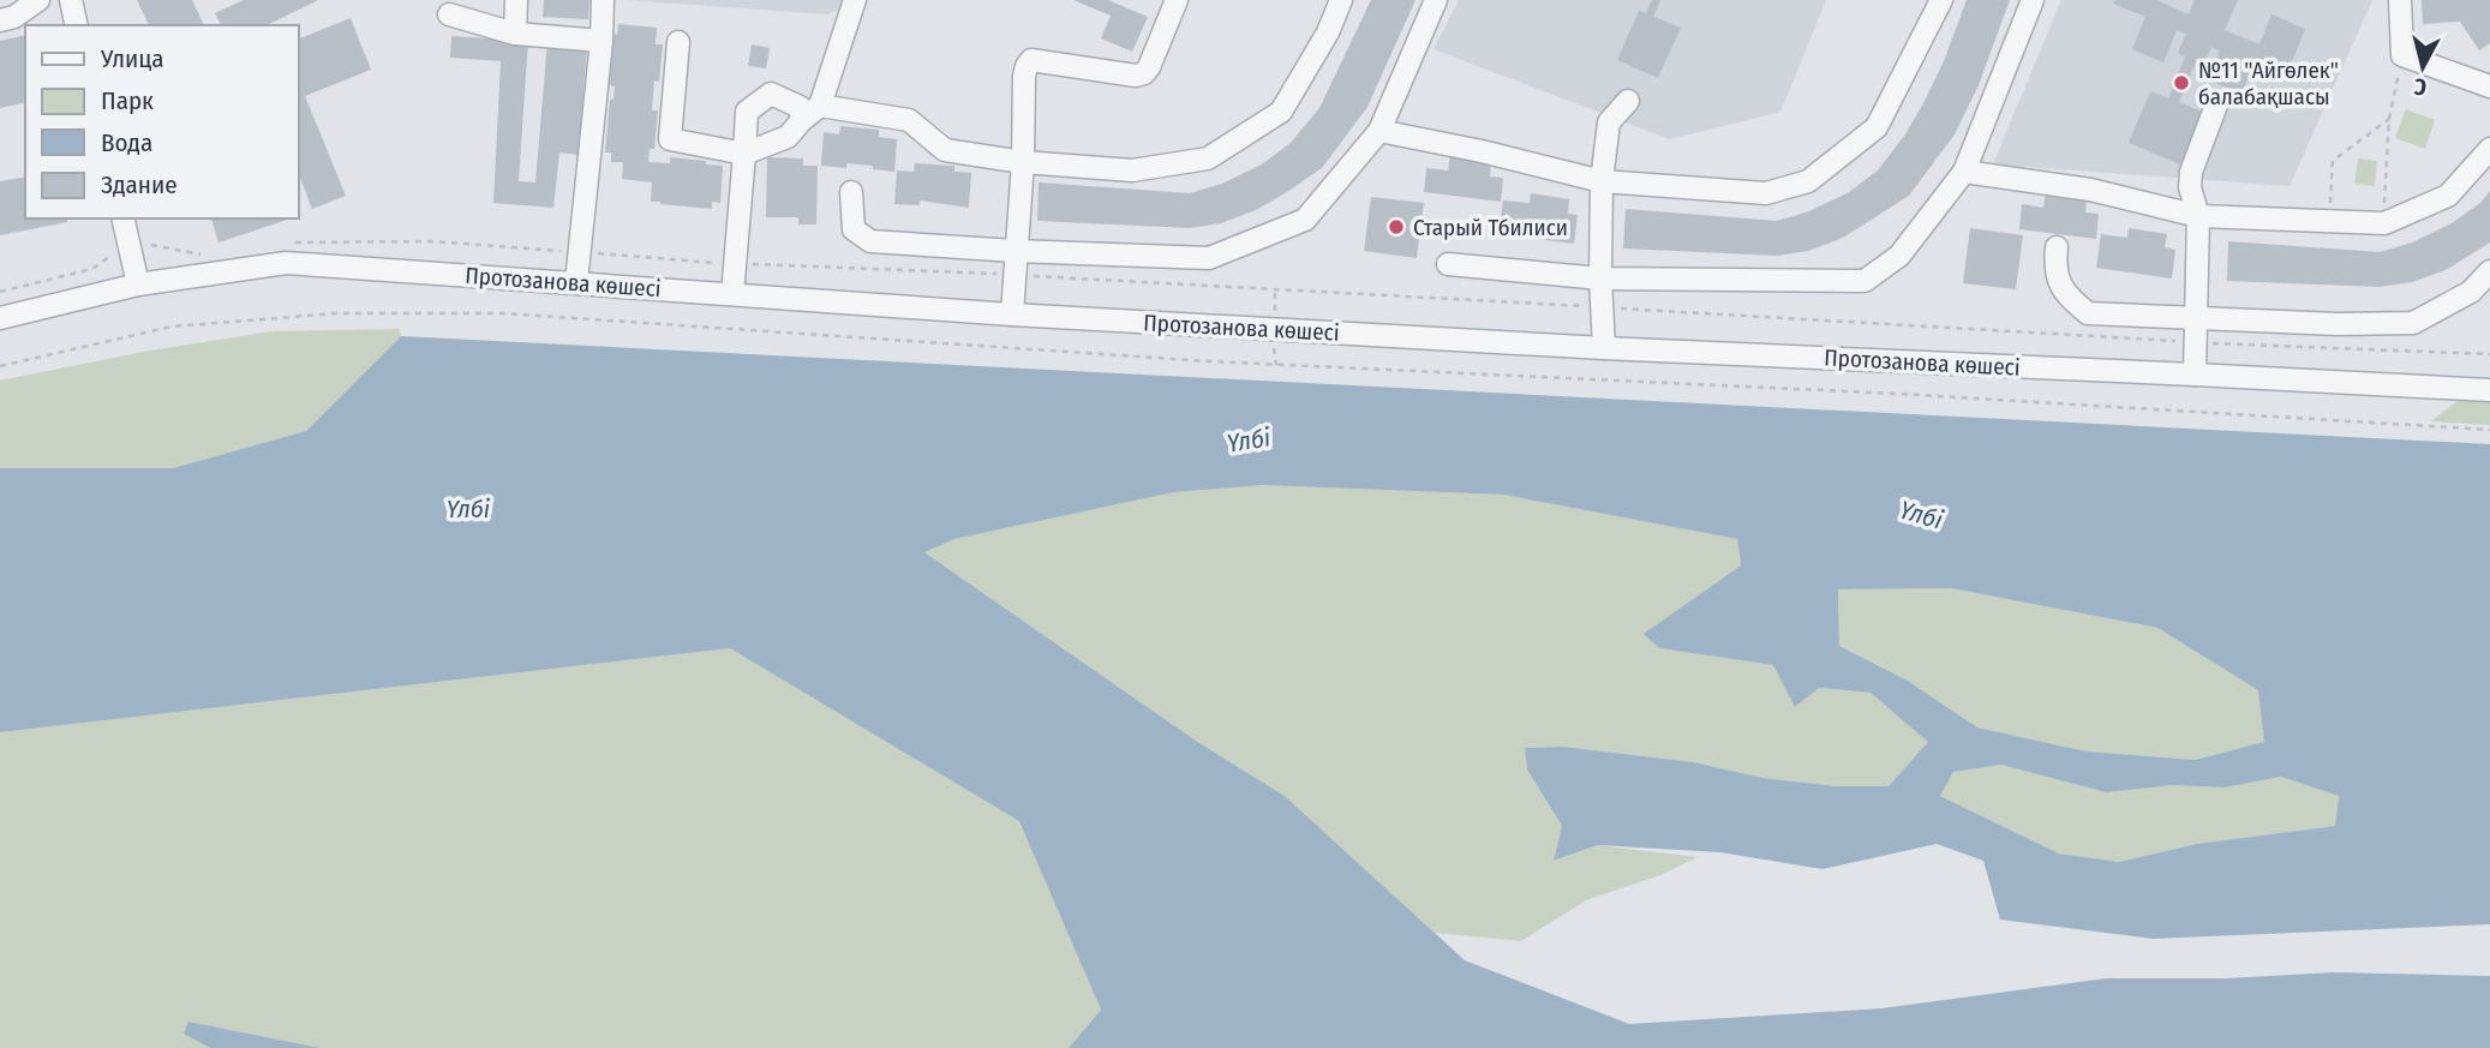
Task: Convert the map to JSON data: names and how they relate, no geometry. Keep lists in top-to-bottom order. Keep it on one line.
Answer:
{"streets":{"street":["Протозанова көшесі"]},"water":["Үлбі"],"places":["№11 \"Айгөлек\" балабақшасы","Старый Тбилиси"],"legend":["Улица","Парк","Вода","Здание"],"north":"bottom"}
